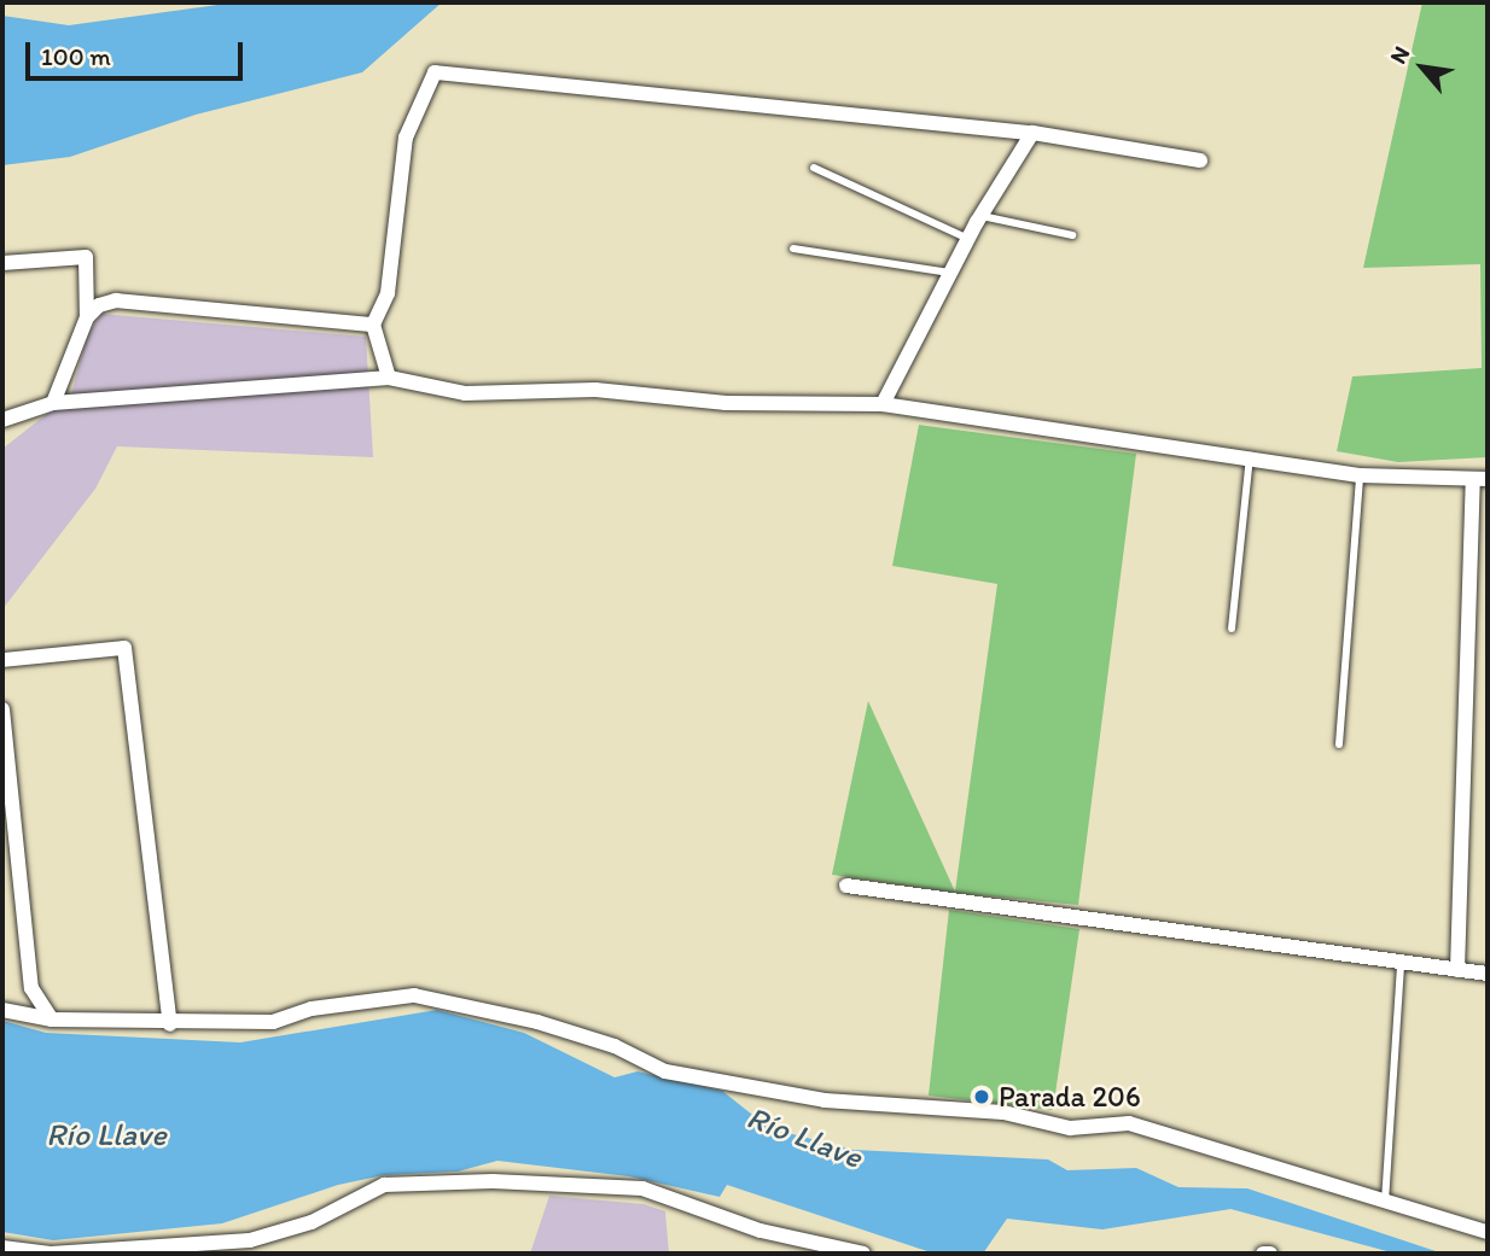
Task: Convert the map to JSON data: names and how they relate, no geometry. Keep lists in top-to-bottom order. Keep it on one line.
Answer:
{"water":["Río Llave"],"places":["Parada 206"],"scale_bar":"100 m","north":"top left"}
